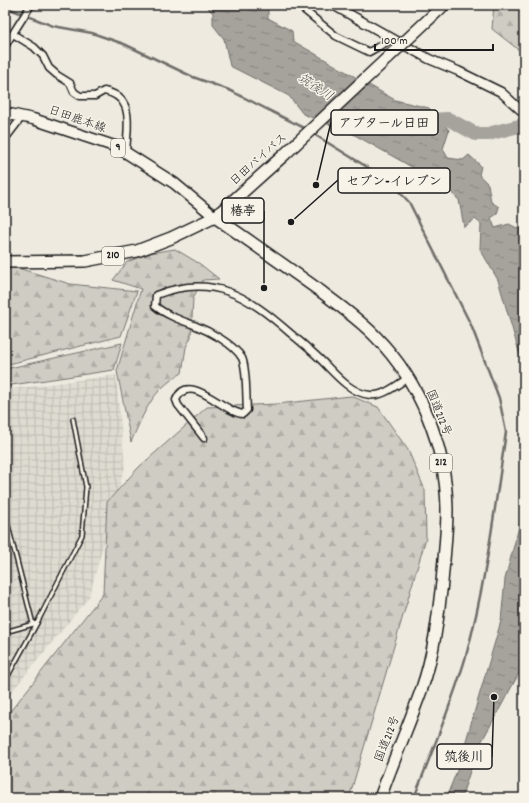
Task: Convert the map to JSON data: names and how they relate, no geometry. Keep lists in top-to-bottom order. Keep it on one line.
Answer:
{"streets":{"highway":["日田バイパス","210","国道212号","212"],"main road":["日田鹿本線","9"]},"crossings":[["日田鹿本線","日田バイパス"],["日田鹿本線","国道212号"],["日田バイパス","国道212号"]],"water":["筑後川"],"places":["アブタール日田","セブン-イレブン","椿亭","筑後川"],"scale_bar":"100 m"}
